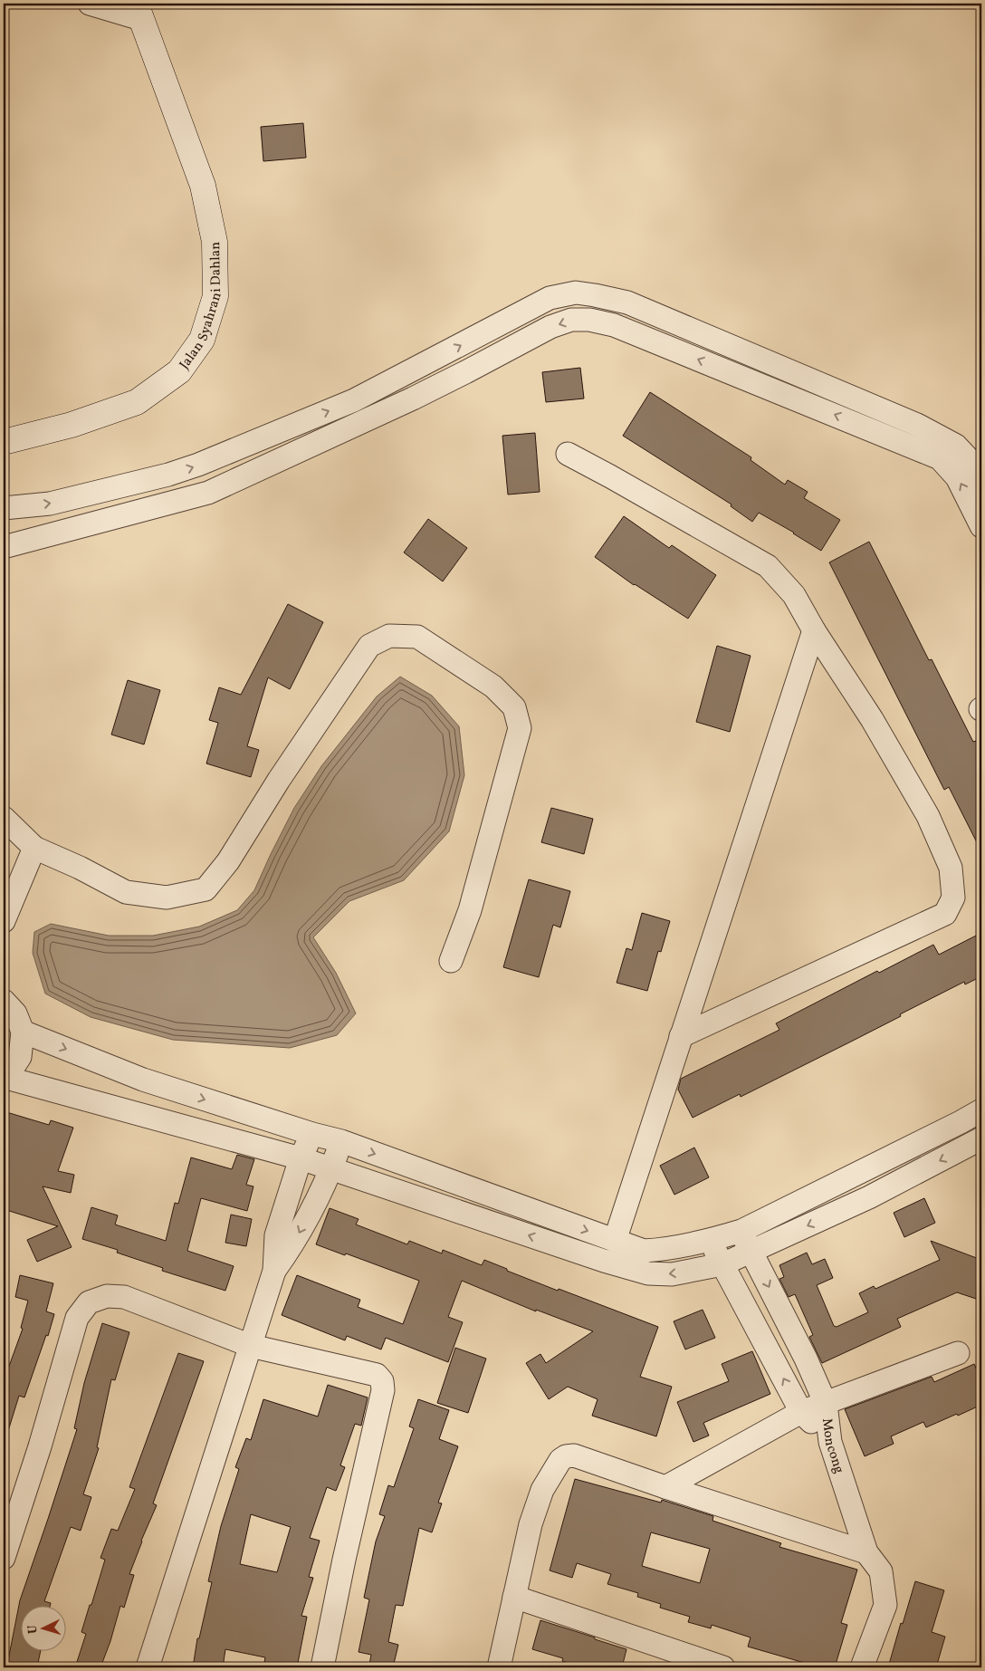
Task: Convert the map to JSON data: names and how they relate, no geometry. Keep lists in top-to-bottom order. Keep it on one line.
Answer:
{"streets":{"street":["Jalan Syahrani Dahlan","Moncong"]},"north":"left"}
